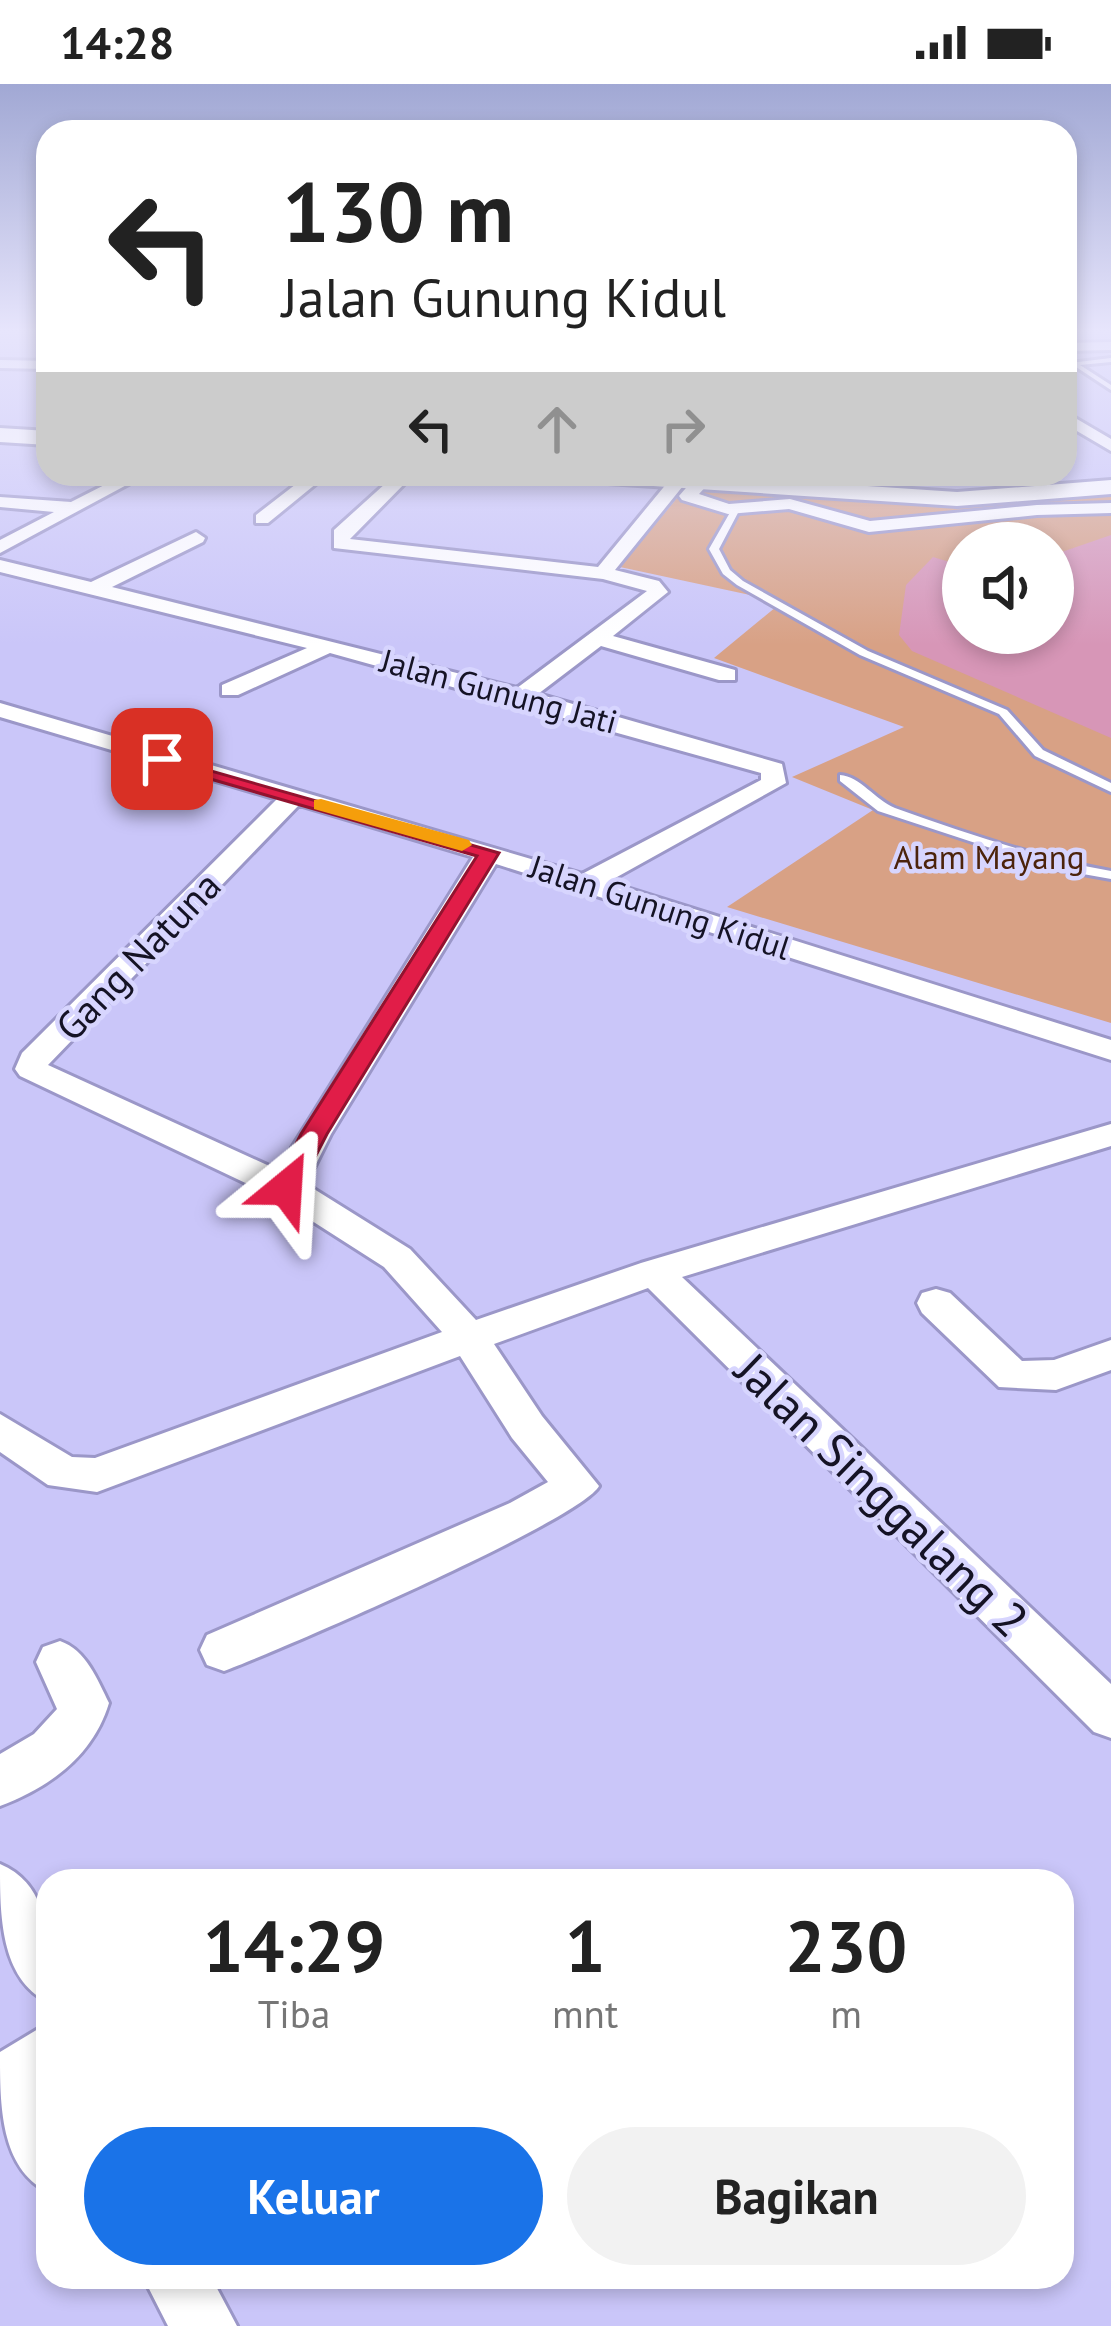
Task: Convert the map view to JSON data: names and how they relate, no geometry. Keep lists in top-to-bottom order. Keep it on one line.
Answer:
{"streets":{"street":["Jalan Gunung Jati","Jalan Gunung Kidul","Gang Natuna","Jalan Singgalang 2"]},"crossings":[["Jalan Gunung Jati","Jalan Gunung Kidul"],["Jalan Gunung Kidul","Gang Natuna"]],"parks":["Alam Mayang"],"page":{"status":"14:28","turn":["130 m","Jalan Gunung Kidul"],"eta":["14:29","Tiba","1","mnt","230","m"],"buttons":["Keluar","Bagikan"]}}
